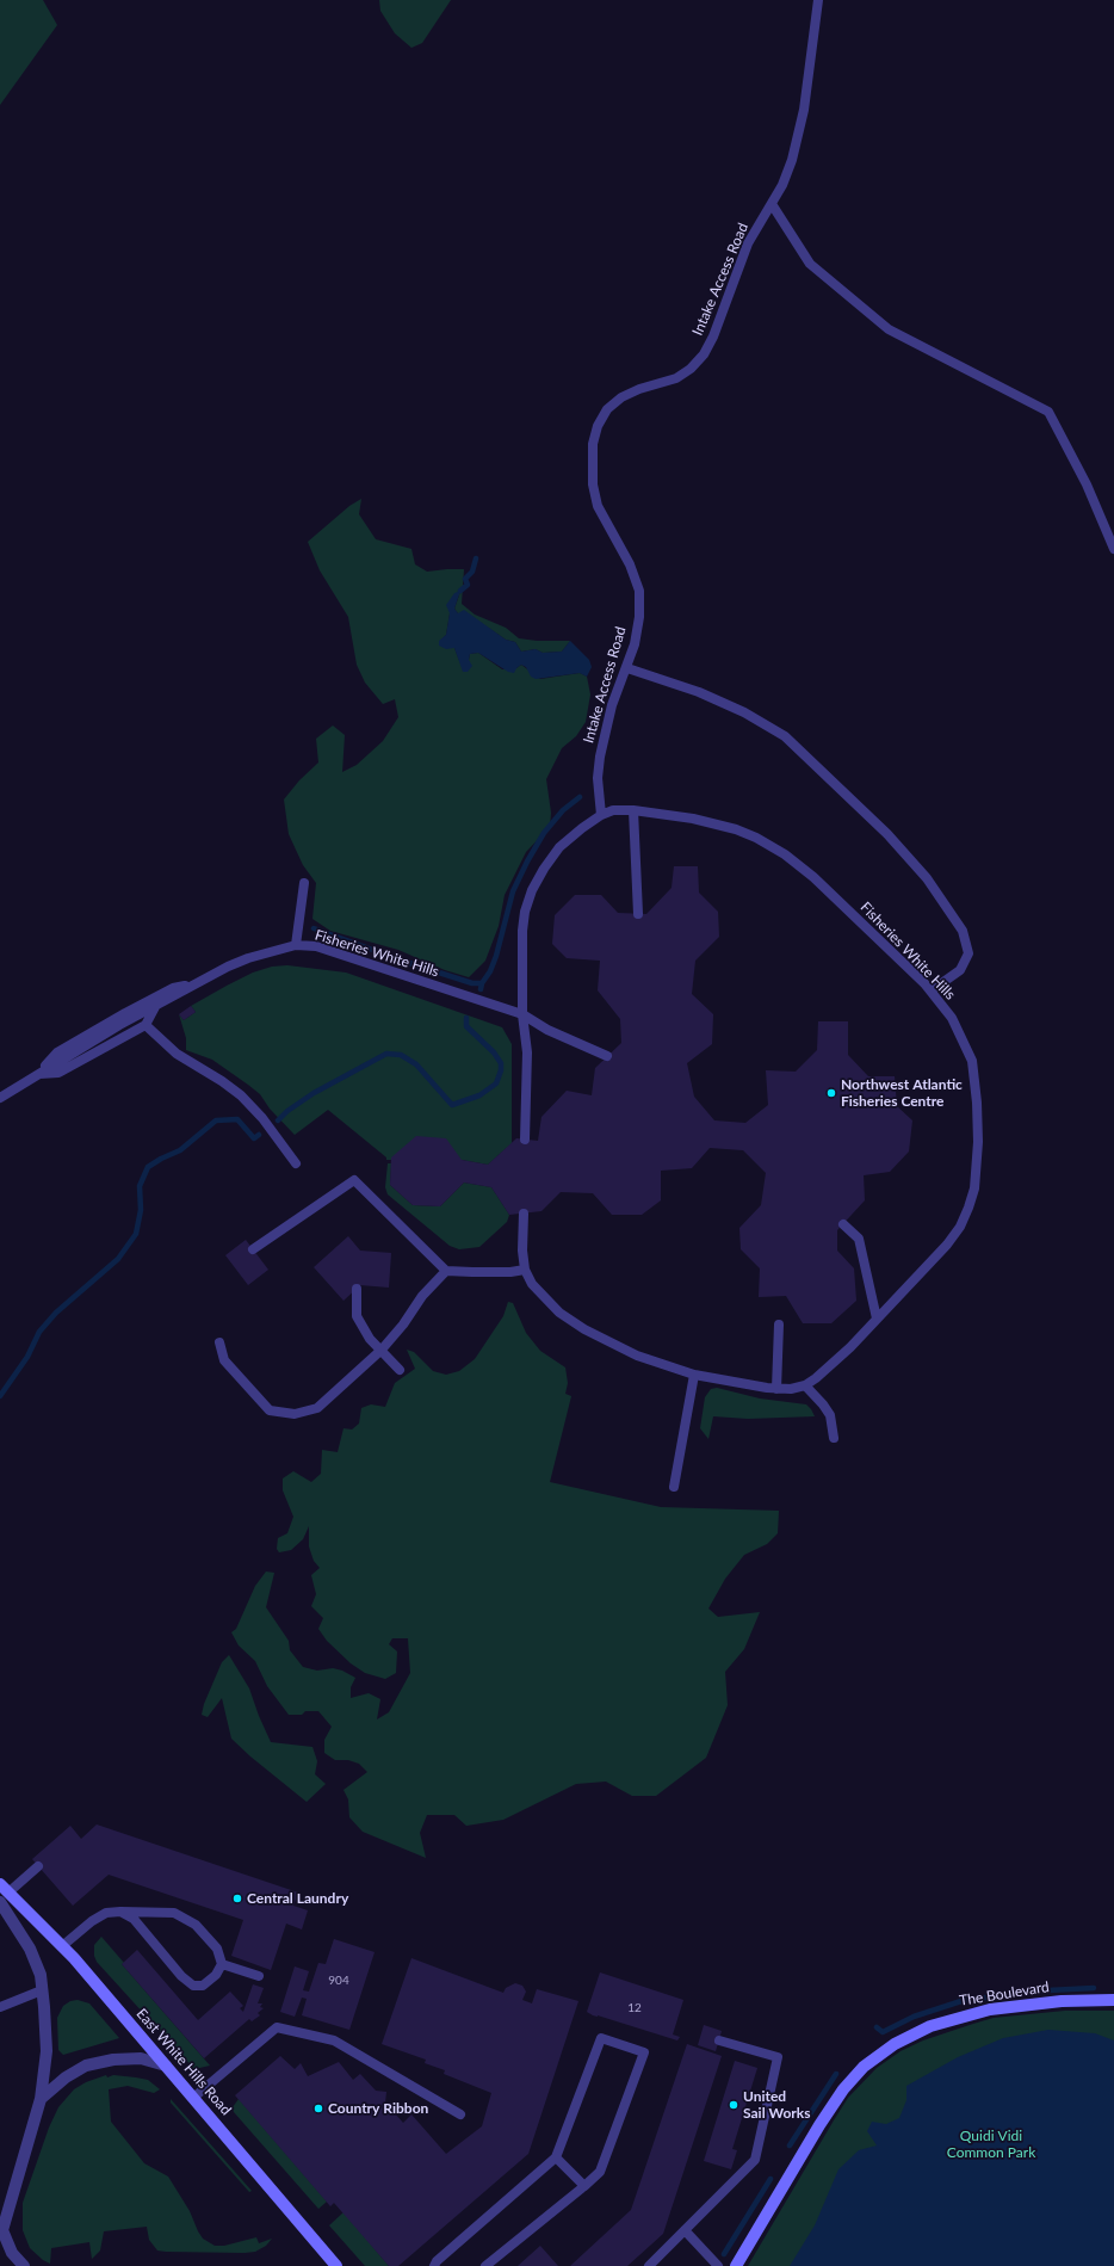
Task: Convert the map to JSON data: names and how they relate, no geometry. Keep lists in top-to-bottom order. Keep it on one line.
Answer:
{"streets":{"street":["The Boulevard","East White Hills Road"],"lane":["Intake Access Road","Fisheries White Hills"]},"crossings":[["Intake Access Road","Fisheries White Hills"]],"parks":["Quidi Vidi Common Park"],"places":["Northwest Atlantic Fisheries Centre","Central Laundry","United Sail Works","Country Ribbon"],"house_numbers":["904","12"]}
